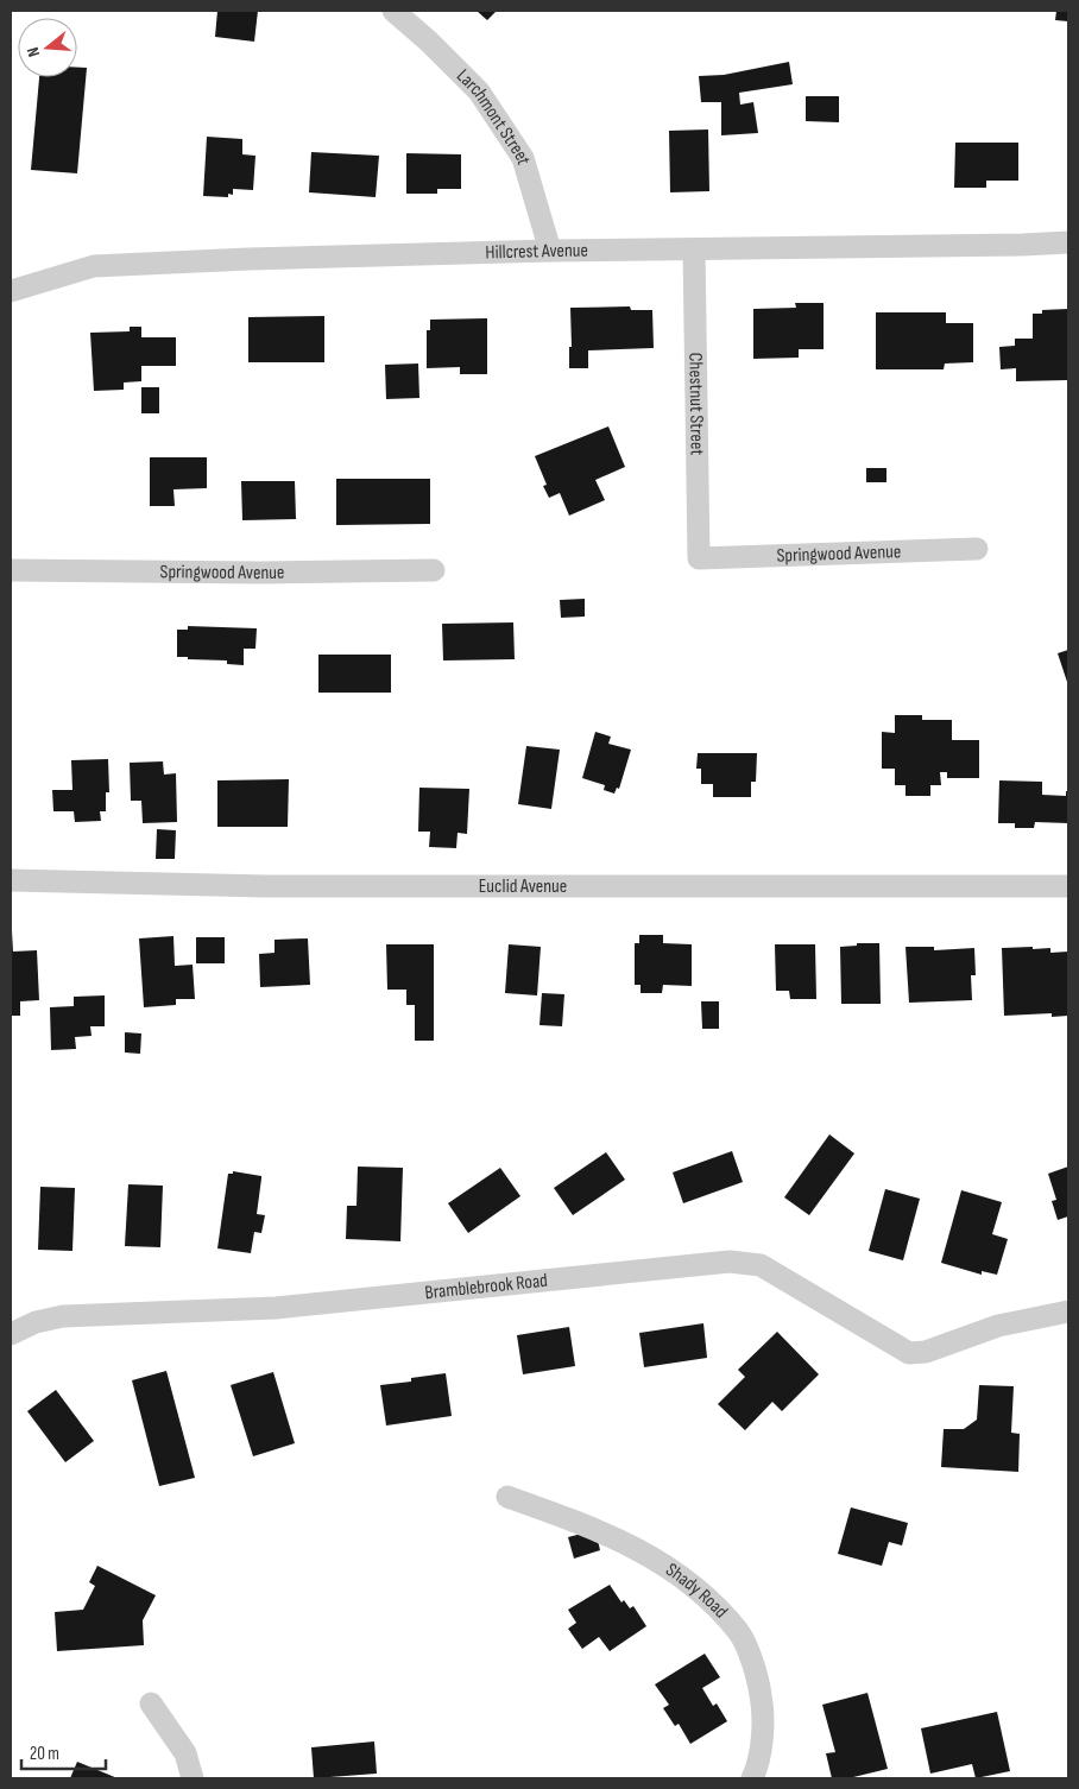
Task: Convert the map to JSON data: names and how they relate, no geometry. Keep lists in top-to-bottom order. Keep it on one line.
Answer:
{"streets":{"street":["Larchmont Street","Hillcrest Avenue","Chestnut Street","Springwood Avenue","Euclid Avenue","Bramblebrook Road","Shady Road"]},"crossings":[["Larchmont Street","Hillcrest Avenue"],["Hillcrest Avenue","Chestnut Street"],["Chestnut Street","Springwood Avenue"]],"scale_bar":"20 m","north":"left"}
